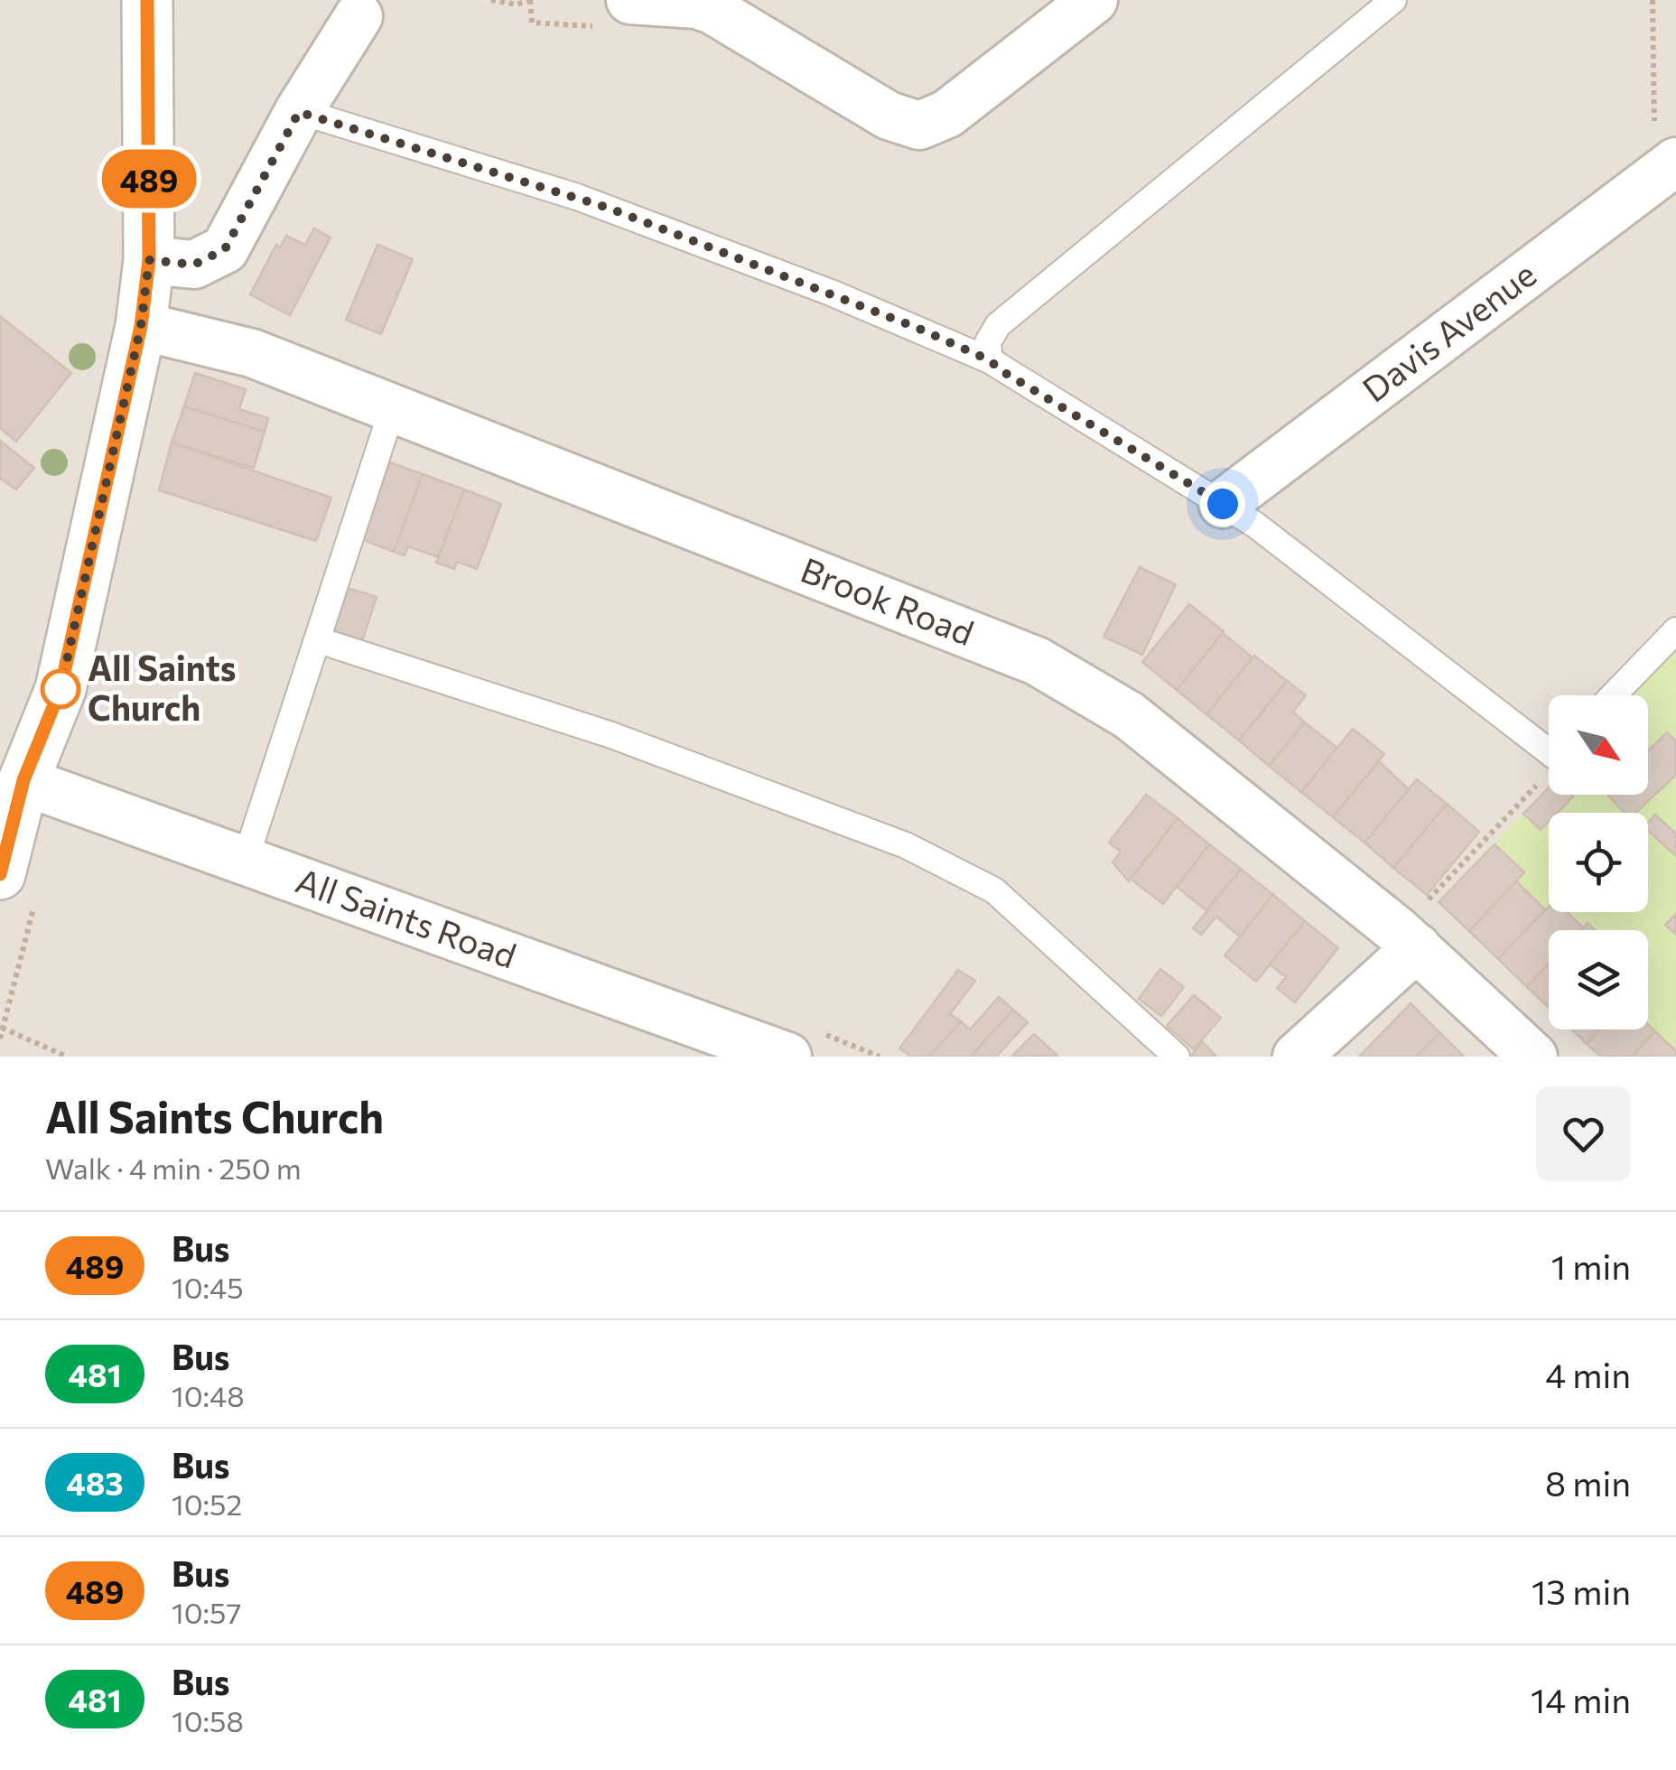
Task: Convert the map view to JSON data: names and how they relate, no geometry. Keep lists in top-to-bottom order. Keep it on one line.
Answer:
{"streets":{"street":["Davis Avenue","Brook Road","All Saints Road"]},"places":["All Saints Church"],"lines":["bus line 489"],"north":"bottom right","page":{"on_map":"489","heading":["All Saints Church","Walk · 4 min · 250 m"],"list":[{"mark":"489","name":"Bus","note":"10:45","value":"1 min"},{"mark":"481","name":"Bus","note":"10:48","value":"4 min"},{"mark":"483","name":"Bus","note":"10:52","value":"8 min"},{"mark":"489","name":"Bus","note":"10:57","value":"13 min"},{"mark":"481","name":"Bus","note":"10:58","value":"14 min"}]}}
